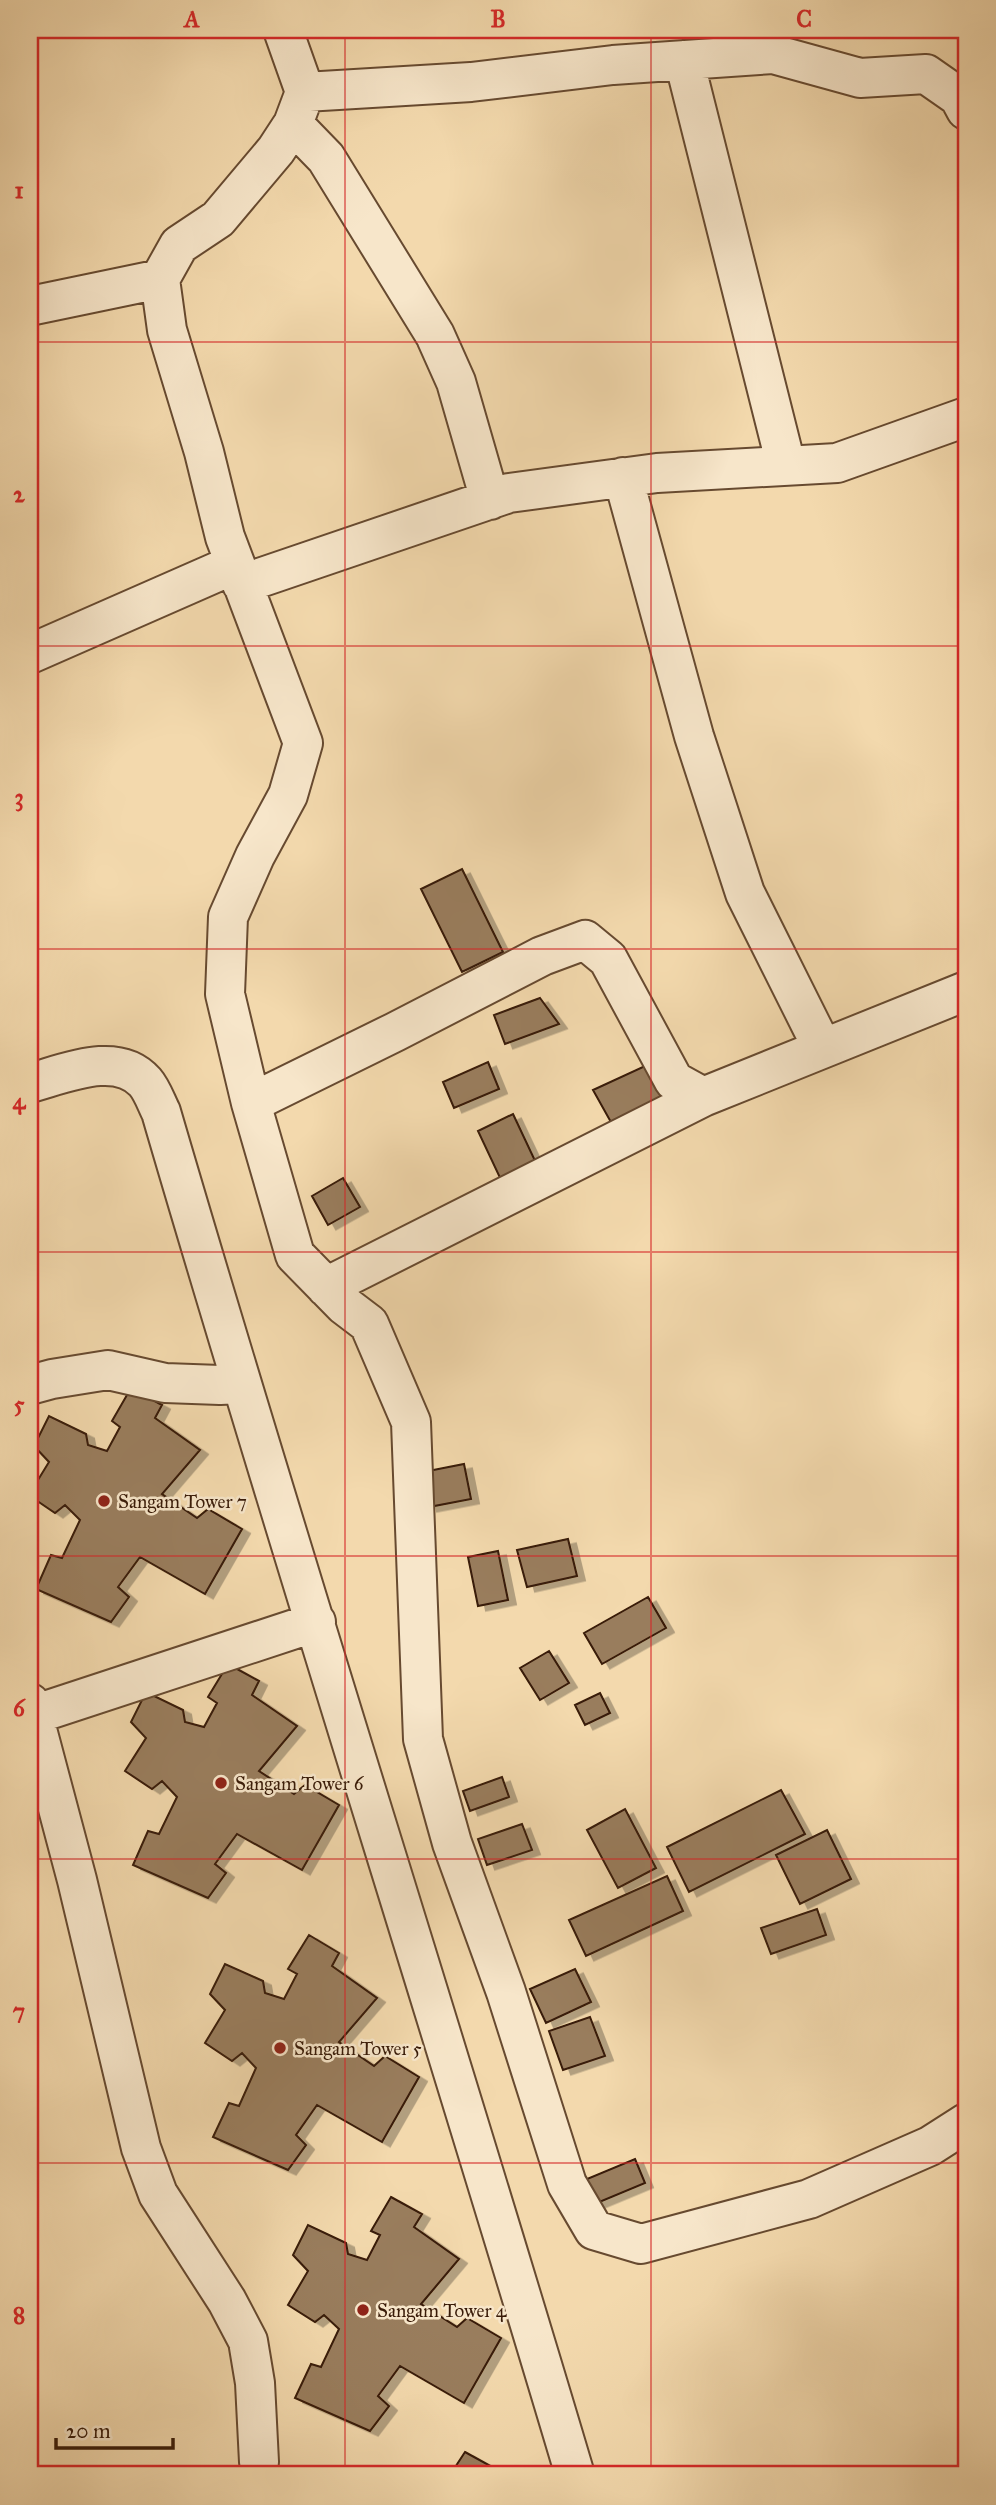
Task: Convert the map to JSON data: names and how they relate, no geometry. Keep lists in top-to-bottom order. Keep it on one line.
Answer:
{"places":["Sangam Tower 7","Sangam Tower 6","Sangam Tower 5","Sangam Tower 4"],"scale_bar":"20 m","grid":{"columns":["A","B","C"],"rows":["1","2","3","4","5","6","7","8"]}}
